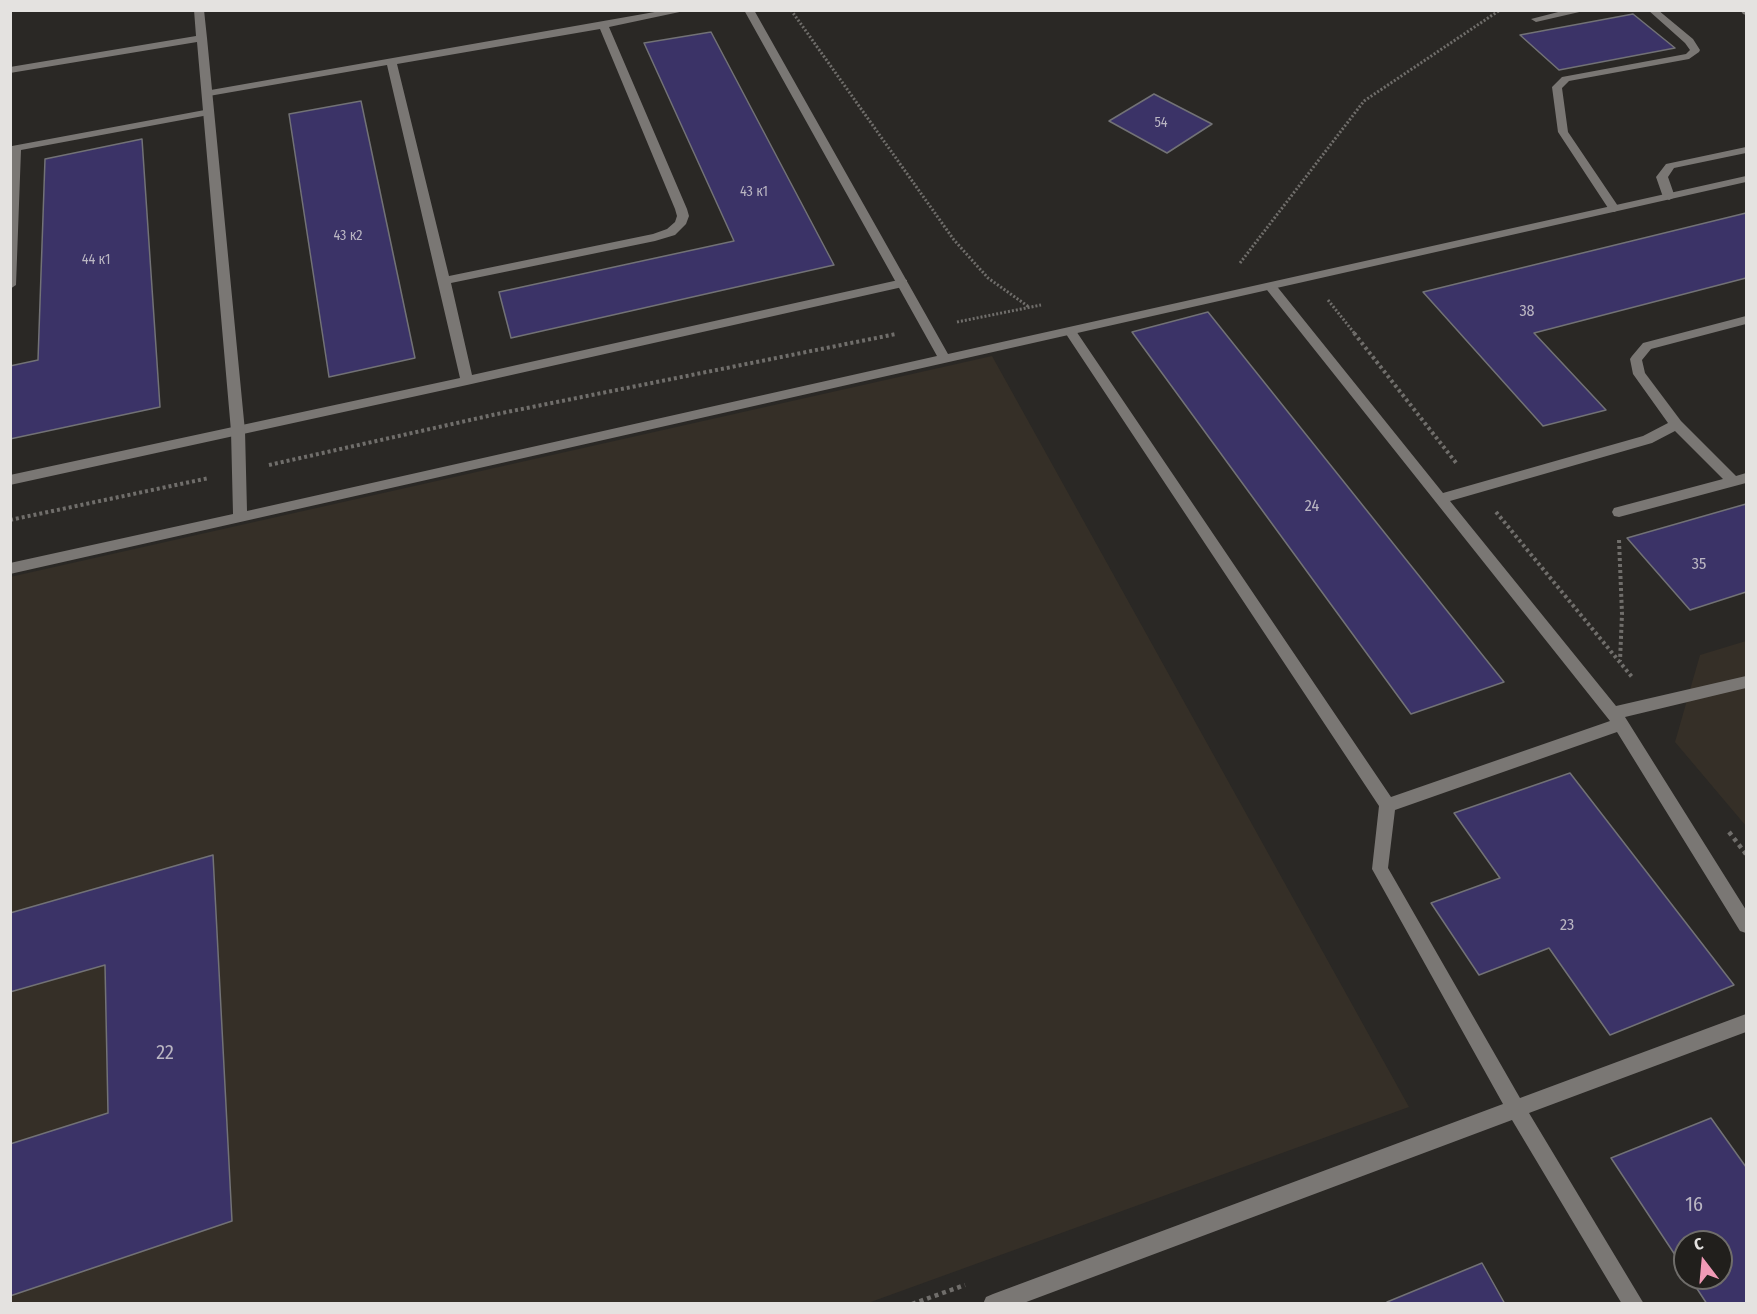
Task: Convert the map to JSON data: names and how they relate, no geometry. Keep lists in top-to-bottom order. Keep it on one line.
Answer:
{"house_numbers":["54","43 к1","43 к2","44 к1","38","24","35","23","22","16"],"north":"top"}
